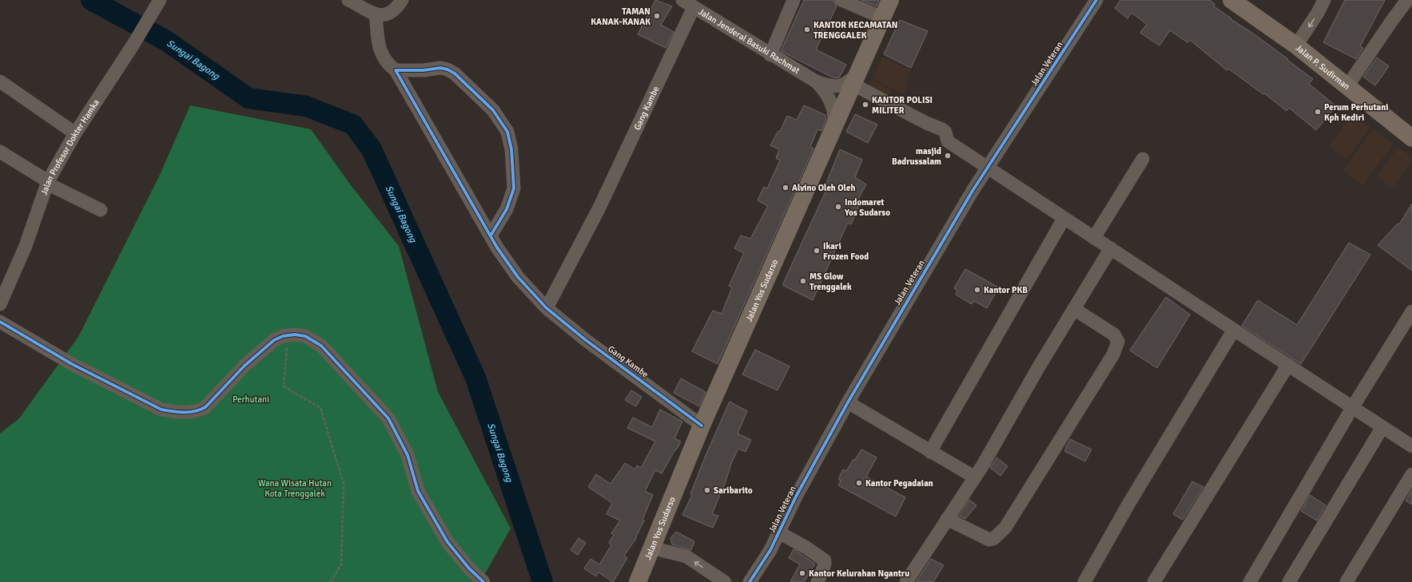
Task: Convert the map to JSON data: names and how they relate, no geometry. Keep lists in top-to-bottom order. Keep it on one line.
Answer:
{"streets":{"highway":["Jalan P. Sudirman","Jalan Yos Sudarso"],"street":["Jalan Jenderal Basuki Rachmat","Jalan Veteran","Gang Kambe","Jalan Profesor Dokter Hamka"]},"crossings":[["Jalan Jenderal Basuki Rachmat","Gang Kambe"],["Gang Kambe","Jalan Yos Sudarso"]],"water":["Sungai Bagong"],"parks":["Perhutani","Wana Wisata Hutan Kota Trenggalek"],"places":["TAMAN KANAK-KANAK","KANTOR KECAMATAN TRENGGALEK","KANTOR POLISI MILITER","Perum Perhutani Kph Kediri","masjid Badrussalam","Alvino Oleh Oleh","Indomaret Yos Sudarso","Ikari Frozen Food","MS Glow Trenggalek","Kantor PKB","Kantor Pegadaian","Saribarito","Kantor Kelurahan Ngantru"]}
